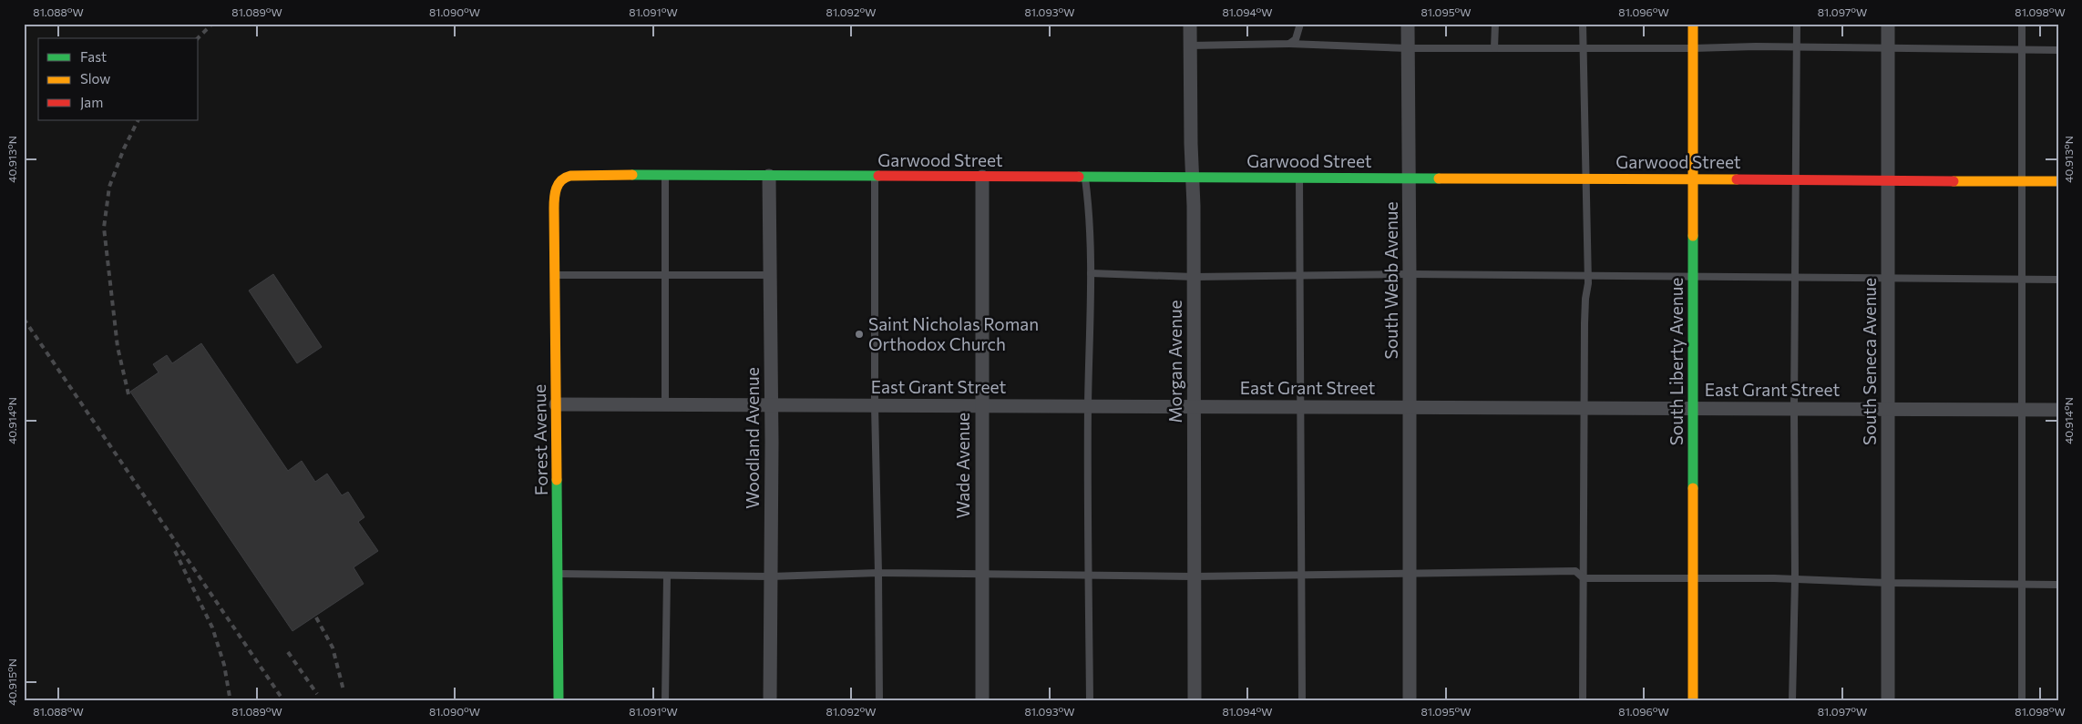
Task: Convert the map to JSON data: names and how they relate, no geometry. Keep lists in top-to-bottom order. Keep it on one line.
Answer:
{"streets":{"street":["Garwood Street","South Webb Avenue","Morgan Avenue","South Liberty Avenue","South Seneca Avenue","East Grant Street","Woodland Avenue","Forest Avenue","Wade Avenue"]},"crossings":[["Garwood Street","South Webb Avenue"],["Garwood Street","Morgan Avenue"],["Garwood Street","South Liberty Avenue"],["Garwood Street","South Seneca Avenue"],["Garwood Street","Woodland Avenue"],["Garwood Street","Forest Avenue"],["Garwood Street","Wade Avenue"],["South Webb Avenue","East Grant Street"],["Morgan Avenue","East Grant Street"],["South Liberty Avenue","East Grant Street"],["South Seneca Avenue","East Grant Street"],["East Grant Street","Woodland Avenue"],["East Grant Street","Forest Avenue"],["East Grant Street","Wade Avenue"]],"places":["Saint Nicholas Roman Orthodox Church"],"legend":["Fast","Slow","Jam"],"coordinates":["81.088°W","81.089°W","81.090°W","81.091°W","81.092°W","81.093°W","81.094°W","81.095°W","81.096°W","81.097°W","81.098°W","40.913°N","40.914°N","40.915°N"]}
